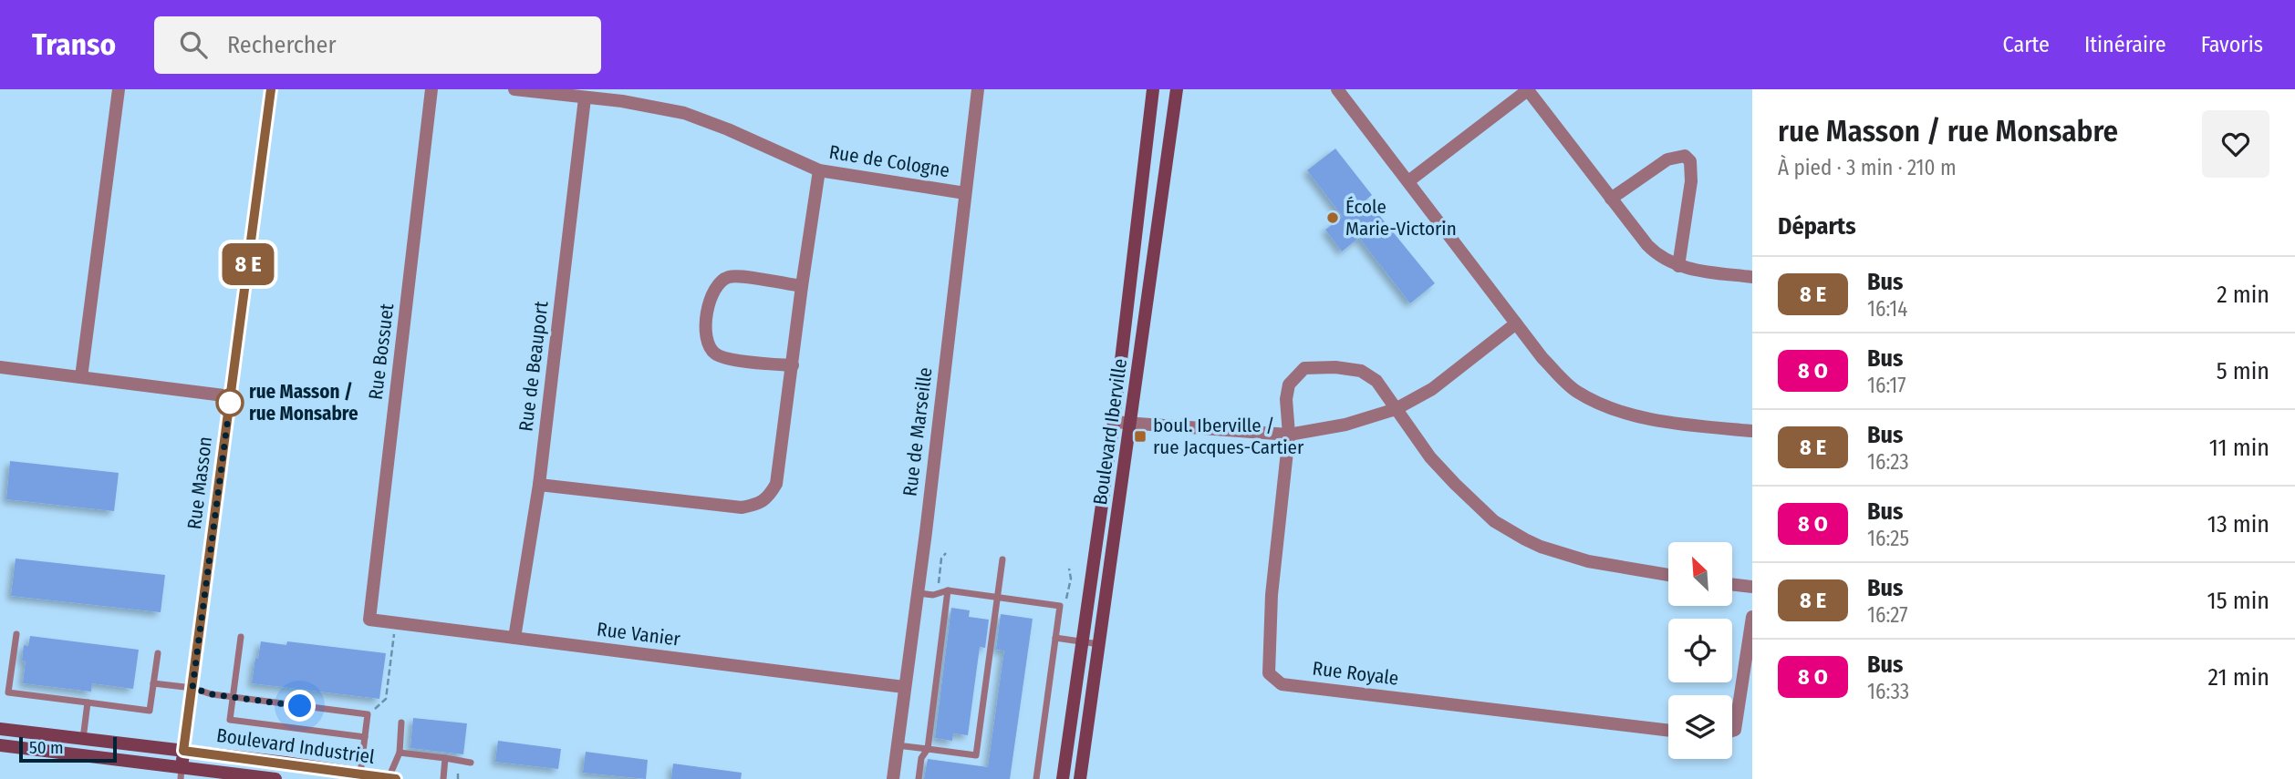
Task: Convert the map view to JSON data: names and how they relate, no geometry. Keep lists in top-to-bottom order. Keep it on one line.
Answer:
{"streets":{"street":["Rue de Cologne","Rue Bossuet","Rue de Beauport","Rue de Marseille","Boulevard Iberville","Rue Masson","Rue Vanier","Rue Royale","Boulevard Industriel"]},"crossings":[["Rue de Cologne","Rue de Beauport"],["Rue de Cologne","Rue de Marseille"],["Rue Bossuet","Rue Vanier"],["Rue de Beauport","Rue Vanier"],["Rue de Marseille","Rue Vanier"],["Rue Masson","Boulevard Industriel"]],"places":{"other":["École Marie-Victorin","rue Masson / rue Monsabre"],"transit":["boul. Iberville / rue Jacques-Cartier"]},"scale_bar":"50 m","north":"top left","page":{"header":"Transo","search":"Rechercher","nav":["Carte","Itinéraire","Favoris"],"on_map":"8 E","heading":[["rue Masson / rue Monsabre","À pied · 3 min · 210 m"],"Départs"],"list":[{"mark":"8 E","name":"Bus","note":"16:14","value":"2 min"},{"mark":"8 O","name":"Bus","note":"16:17","value":"5 min"},{"mark":"8 E","name":"Bus","note":"16:23","value":"11 min"},{"mark":"8 O","name":"Bus","note":"16:25","value":"13 min"},{"mark":"8 E","name":"Bus","note":"16:27","value":"15 min"},{"mark":"8 O","name":"Bus","note":"16:33","value":"21 min"}],"scale":"50 m"}}
